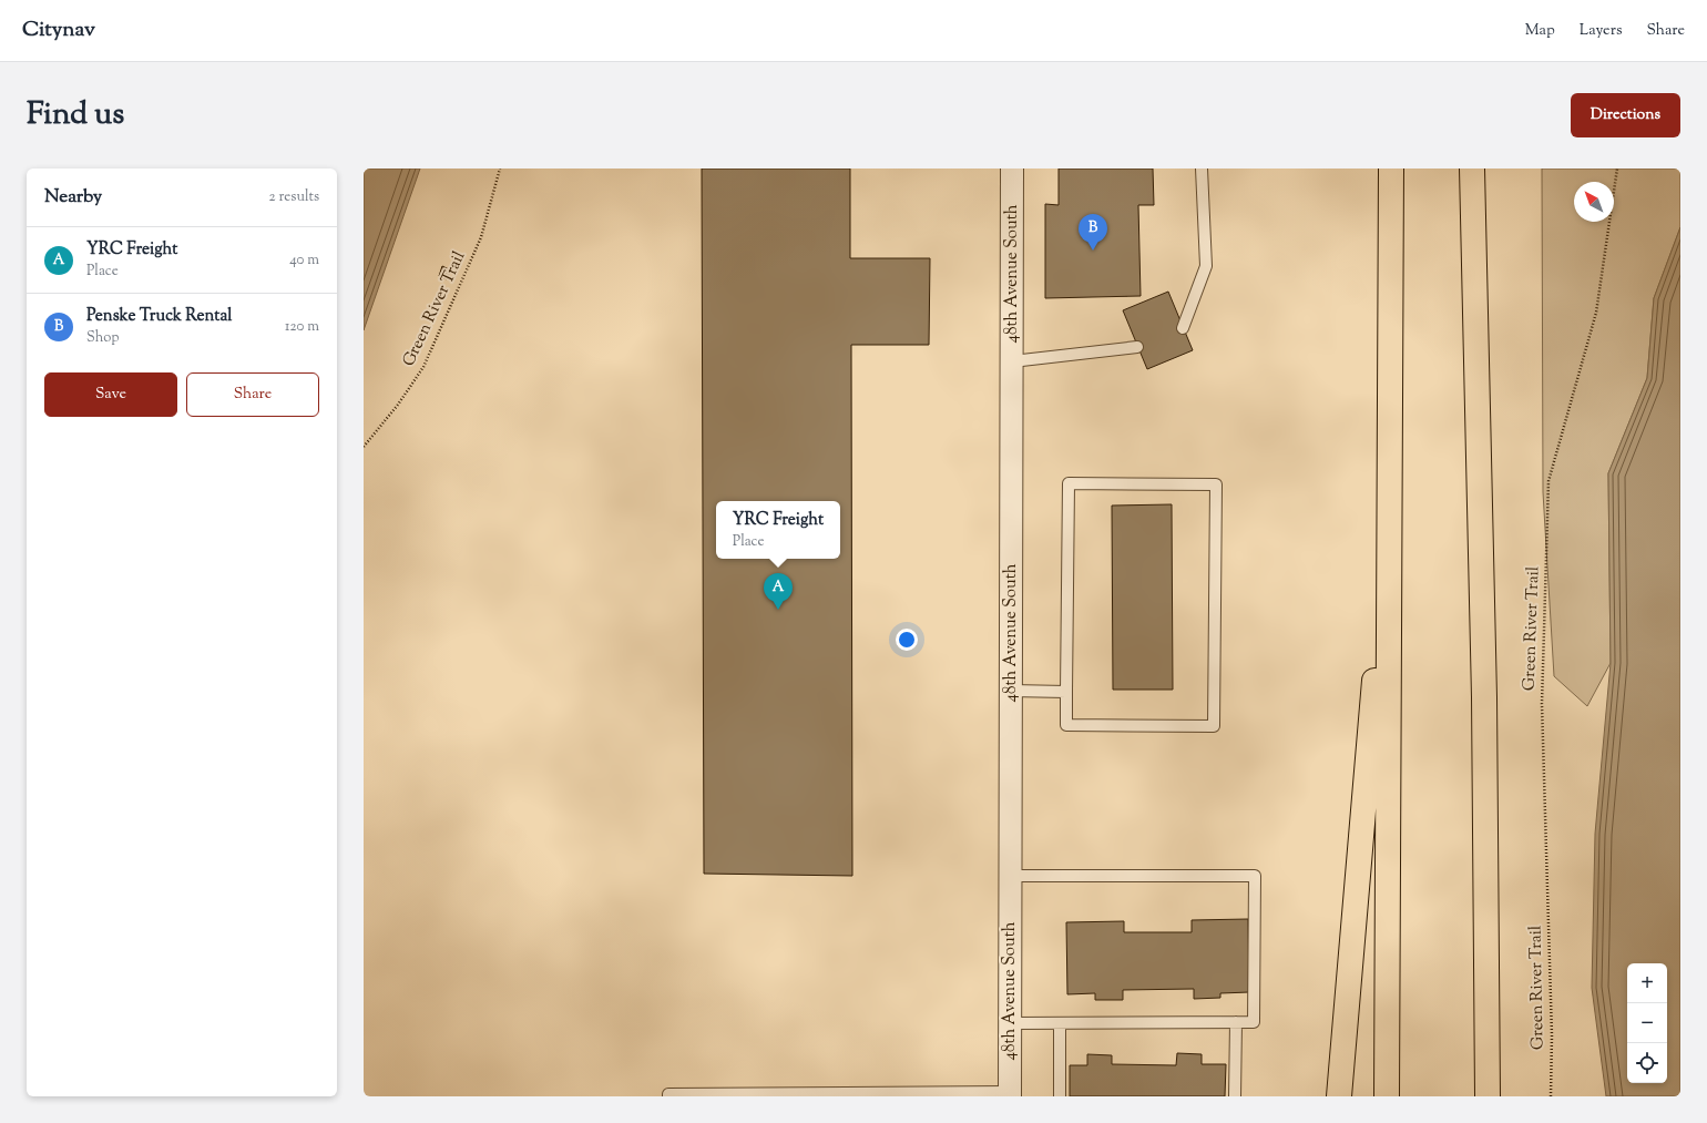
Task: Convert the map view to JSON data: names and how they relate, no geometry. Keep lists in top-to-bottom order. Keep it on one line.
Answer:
{"streets":{"street":["48th Avenue South"],"path":["Green River Trail"]},"north":"top left","page":{"header":"Citynav","nav":["Map","Layers","Share"],"title":"Find us","buttons":["Directions",["Save","Share"]],"heading":["Nearby","2 results"],"pins":["B","A"],"list":[{"mark":"A","name":"YRC Freight","note":"Place","value":"40 m"},{"mark":"B","name":"Penske Truck Rental","note":"Shop","value":"120 m"}],"popup":["YRC Freight","Place"],"map_buttons":["+","−"]}}
